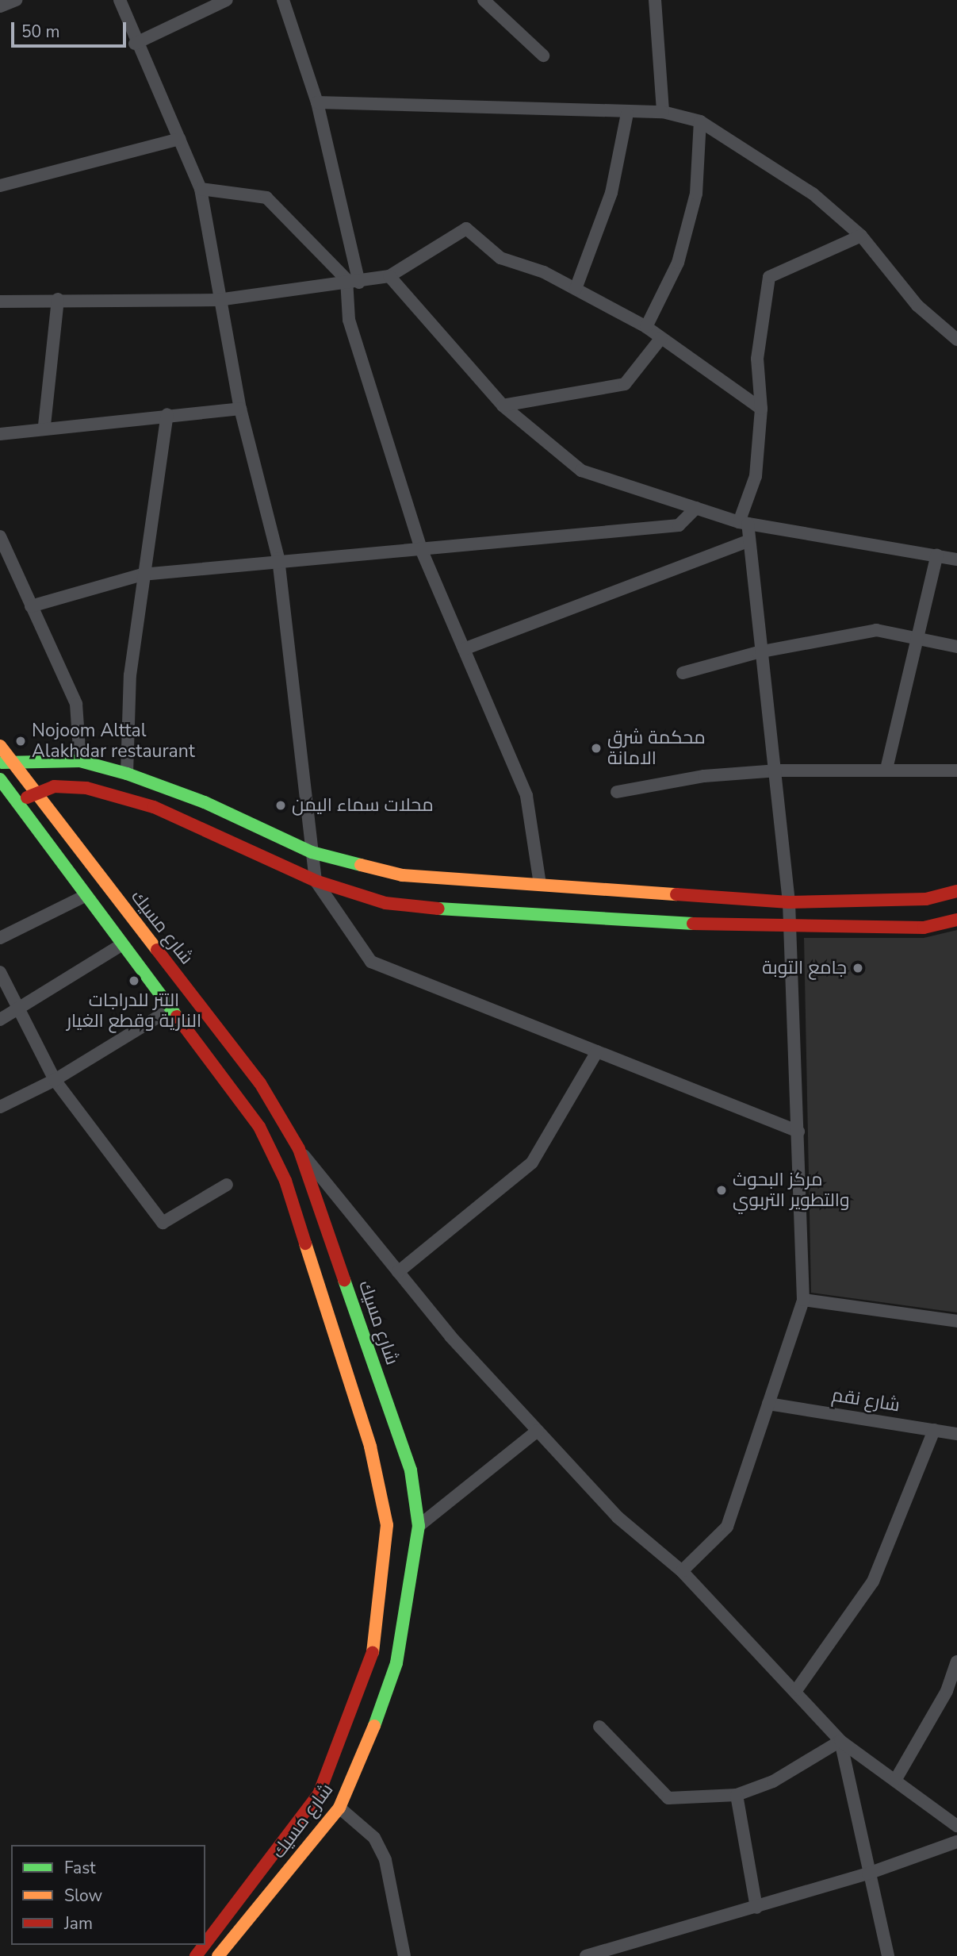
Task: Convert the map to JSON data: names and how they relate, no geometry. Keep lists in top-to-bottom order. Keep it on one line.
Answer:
{"streets":{"street":["شارع مسيك","شارع نقم"]},"places":["Nojoom Alttal Alakhdar restaurant","محكمة شرق الامانة","محلات سماء اليمن","جامع التوبة","التتر للدراجات النارية وقطع الغيار","مركز البحوث والتطوير التربوي"],"legend":["Fast","Slow","Jam"],"scale_bar":"50 m"}
